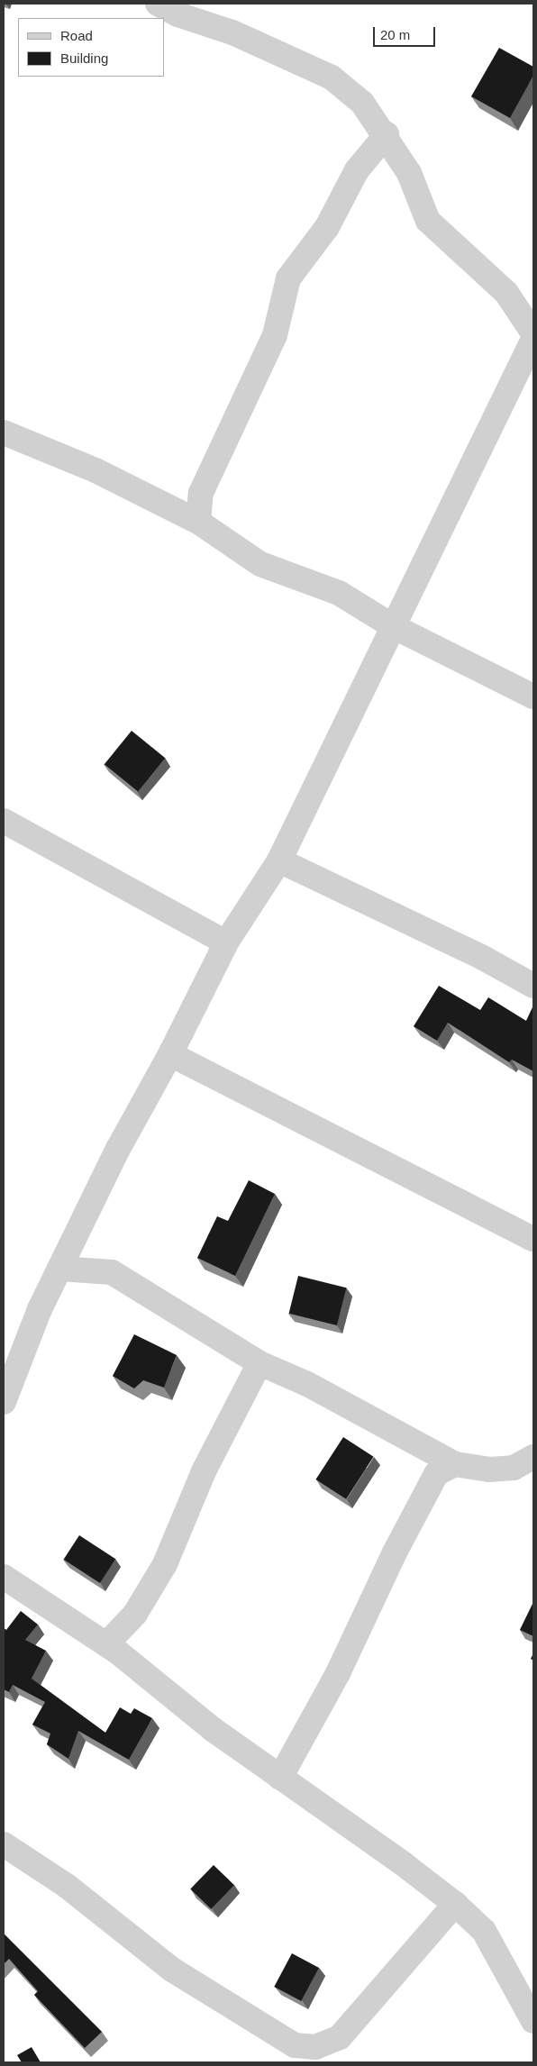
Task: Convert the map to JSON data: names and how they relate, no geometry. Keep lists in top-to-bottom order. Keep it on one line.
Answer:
{"legend":["Road","Building"],"scale_bar":"20 m"}
